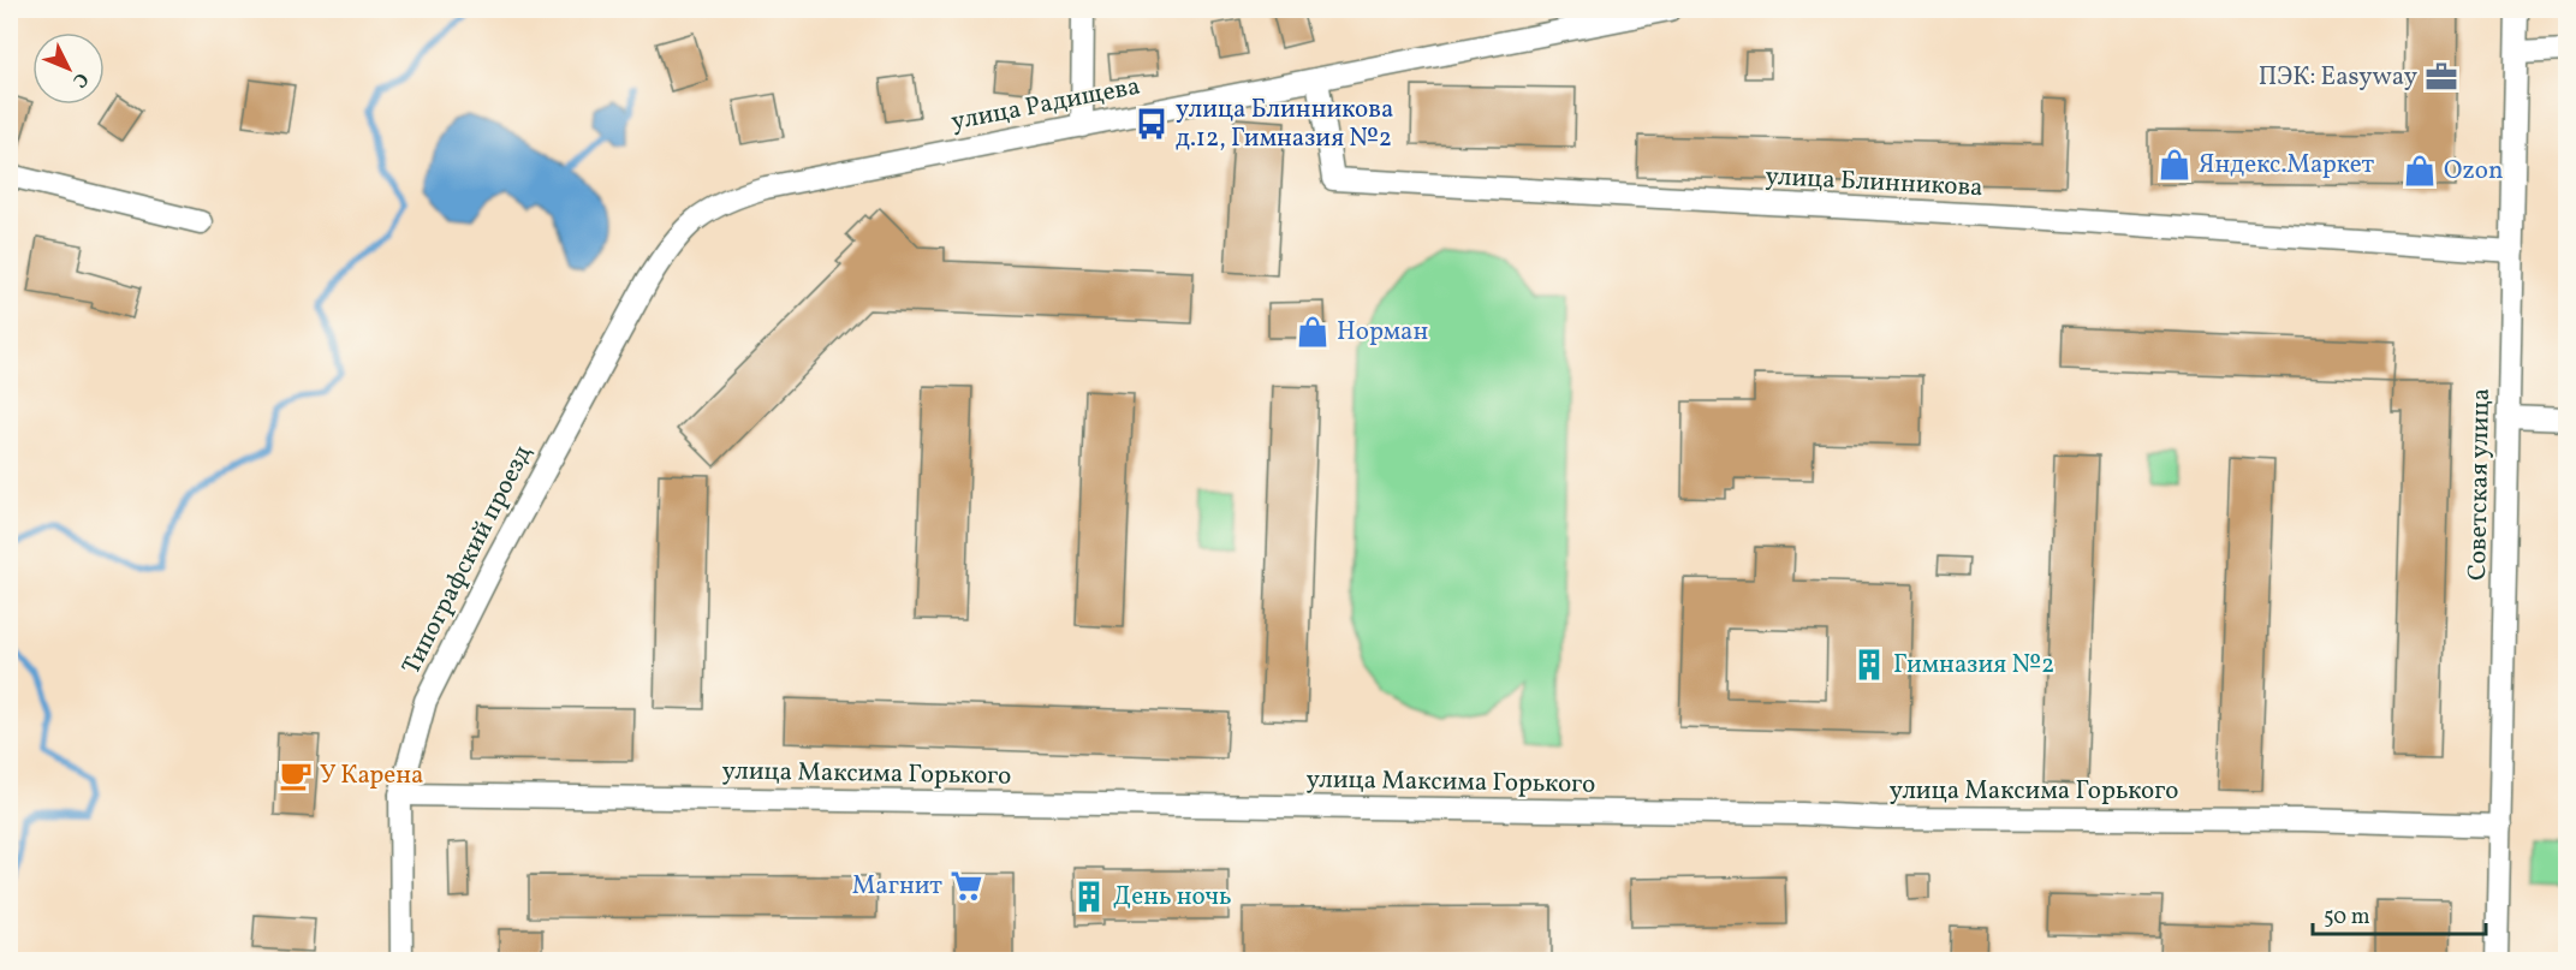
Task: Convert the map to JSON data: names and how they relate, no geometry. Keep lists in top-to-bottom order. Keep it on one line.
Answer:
{"streets":{"street":["улица Радищева","улица Блинникова","Советская улица","Типографский проезд","улица Максима Горького"]},"crossings":[["улица Радищева","улица Блинникова"],["улица Радищева","Типографский проезд"],["улица Блинникова","Советская улица"],["Советская улица","улица Максима Горького"],["Типографский проезд","улица Максима Горького"]],"places":{"office":["ПЭК: Easyway"],"bus stop":["улица Блинникова д.12, Гимназия №2"],"shop":["Яндекс.Маркет","Ozon","Норман"],"building":["Гимназия №2","День ночь"],"cafe":["У Карена"],"supermarket":["Магнит"]},"scale_bar":"50 m","north":"bottom right"}
